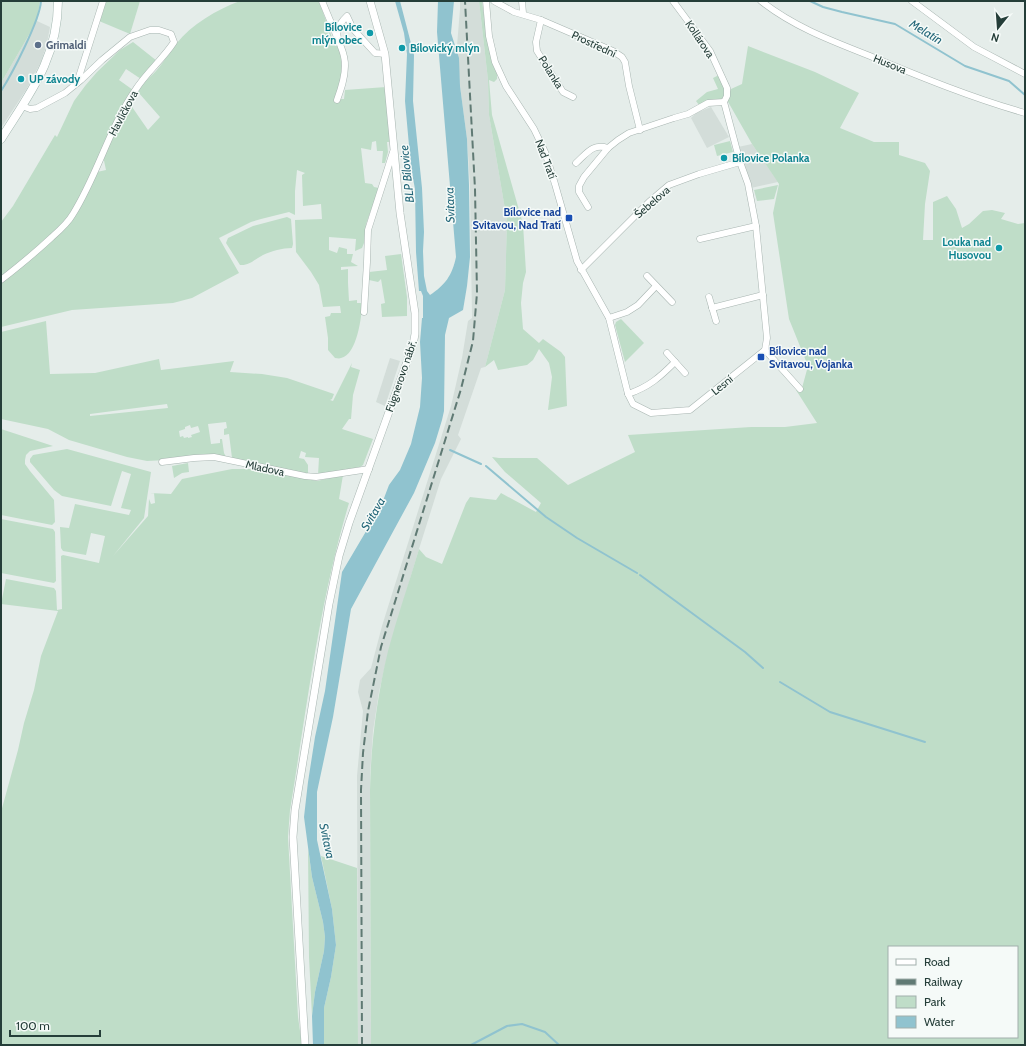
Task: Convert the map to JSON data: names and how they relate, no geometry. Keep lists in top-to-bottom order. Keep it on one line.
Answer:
{"streets":{"street":["Kollárova","Prostřední","Husova","Polanka","Havlíčkova","Nad Tratí","Šebelova","Fügnerovo nábř.","Lesní","Mladova"]},"crossings":[["Prostřední","Polanka"],["Nad Tratí","Šebelova"],["Nad Tratí","Lesní"],["Fügnerovo nábř.","Mladova"]],"water":["Melatín","BLP Bílovice","Svitava"],"places":{"other":["Bílovice mlýn obec","Grimaldi","Bílovický mlýn","UP závody","Bílovice Polanka","Louka nad Husovou"],"transit":["Bílovice nad Svitavou, Nad Tratí","Bílovice nad Svitavou, Vojanka"]},"legend":["Road","Railway","Park","Water"],"scale_bar":"100 m","north":"bottom"}
